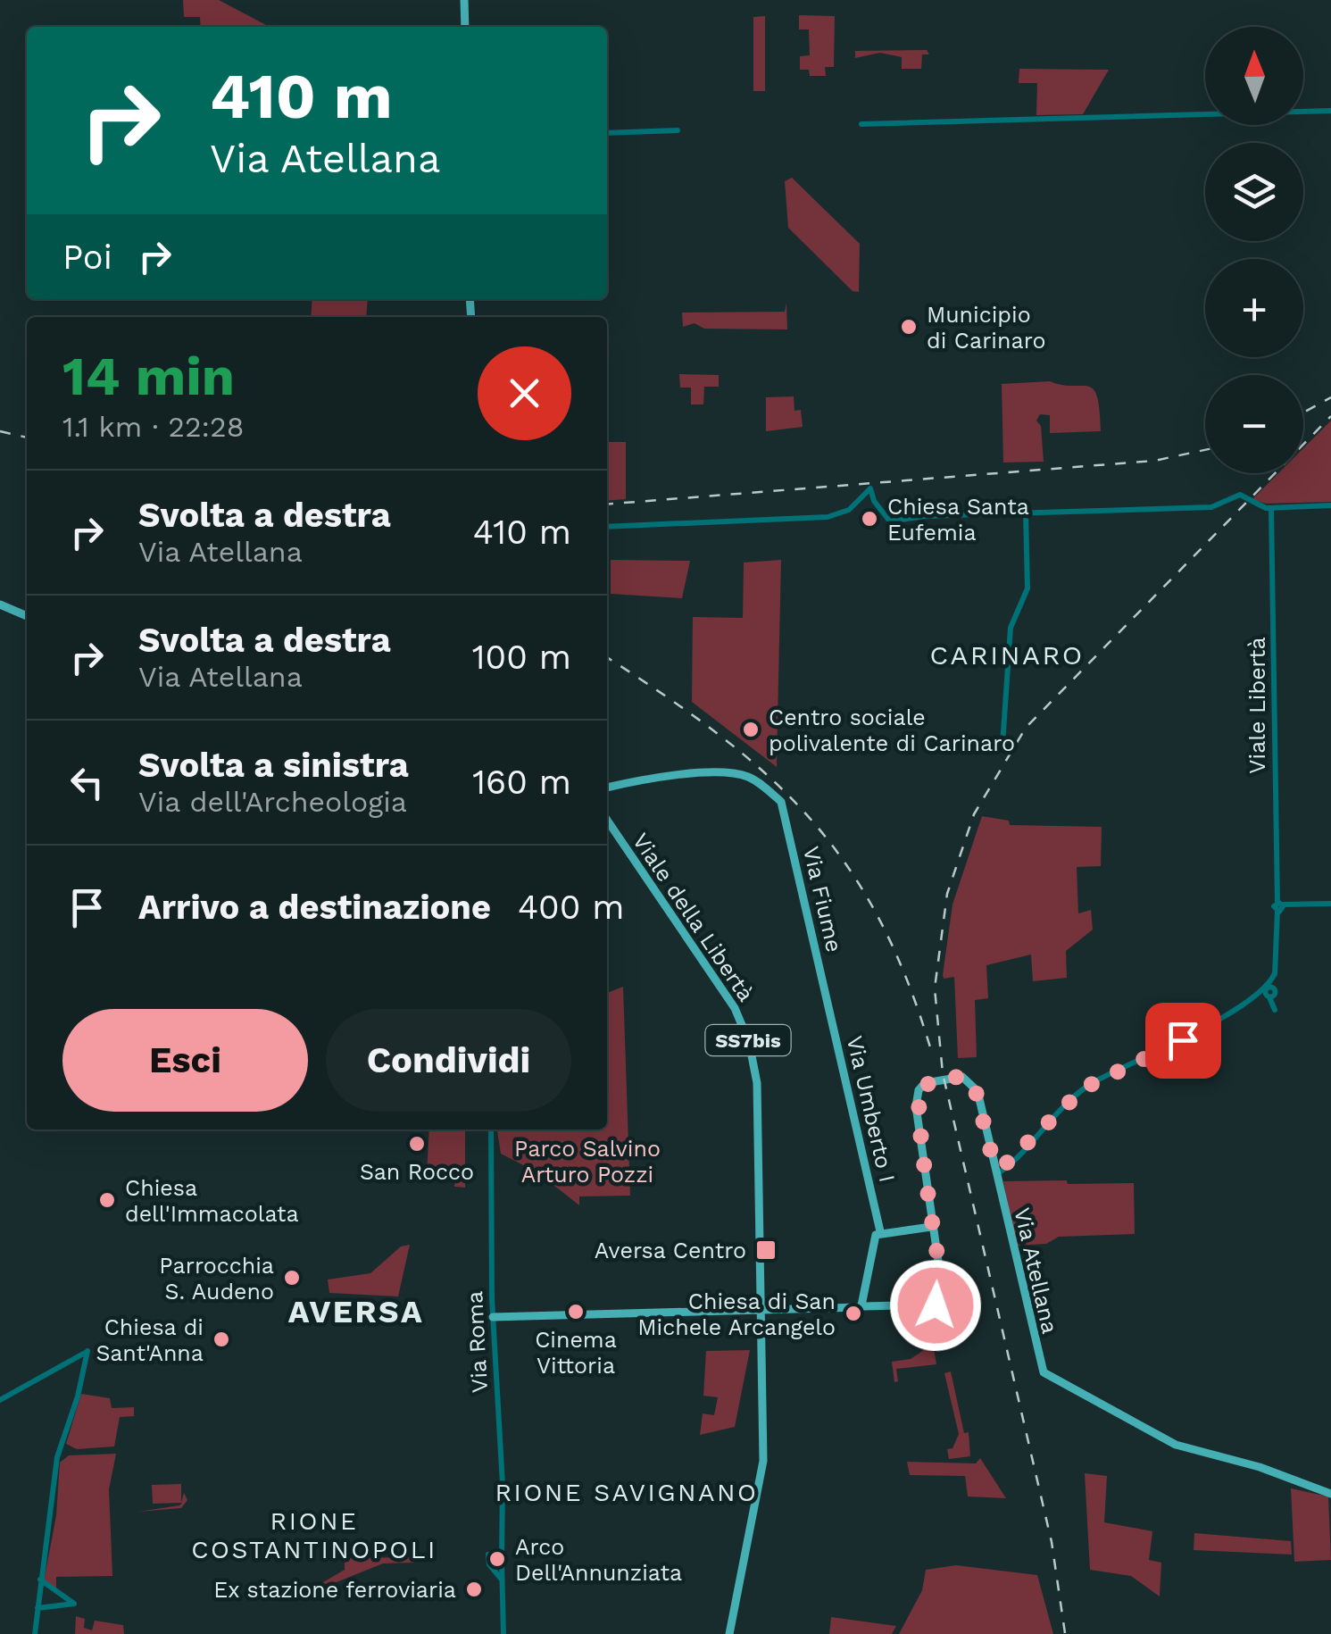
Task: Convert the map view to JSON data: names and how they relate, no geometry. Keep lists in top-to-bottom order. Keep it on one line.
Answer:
{"streets":{"main road":["Via Fiume","Viale della Libertà","SS7bis","Via Umberto I","Via Atellana"],"street":["Viale Libertà","Via Roma"]},"crossings":[["Via Fiume","Via Umberto I"],["Viale della Libertà","SS7bis"]],"districts":["CARINARO","AVERSA","RIONE SAVIGNANO","RIONE COSTANTINOPOLI"],"parks":["Parco Salvino Arturo Pozzi"],"places":{"other":["Municipio di Carinaro","Chiesa Santa Eufemia","Centro sociale polivalente di Carinaro","San Rocco","Chiesa dell'Immacolata","Parrocchia S. Audeno","Cinema Vittoria","Chiesa di San Michele Arcangelo","Chiesa di Sant'Anna","Arco Dell'Annunziata","Ex stazione ferroviaria"],"transit":["Aversa Centro"]},"north":"top","page":{"map_buttons":["+","−"],"turn":["410 m","Via Atellana"],"then":"Poi","heading":["14 min","1.1 km · 22:28"],"list":[{"name":"Svolta a destra","note":"Via Atellana","value":"410 m"},{"name":"Svolta a destra","note":"Via Atellana","value":"100 m"},{"name":"Svolta a sinistra","note":"Via dell'Archeologia","value":"160 m"},{"name":"Arrivo a destinazione","value":"400 m"}],"buttons":["Esci","Condividi"]}}
